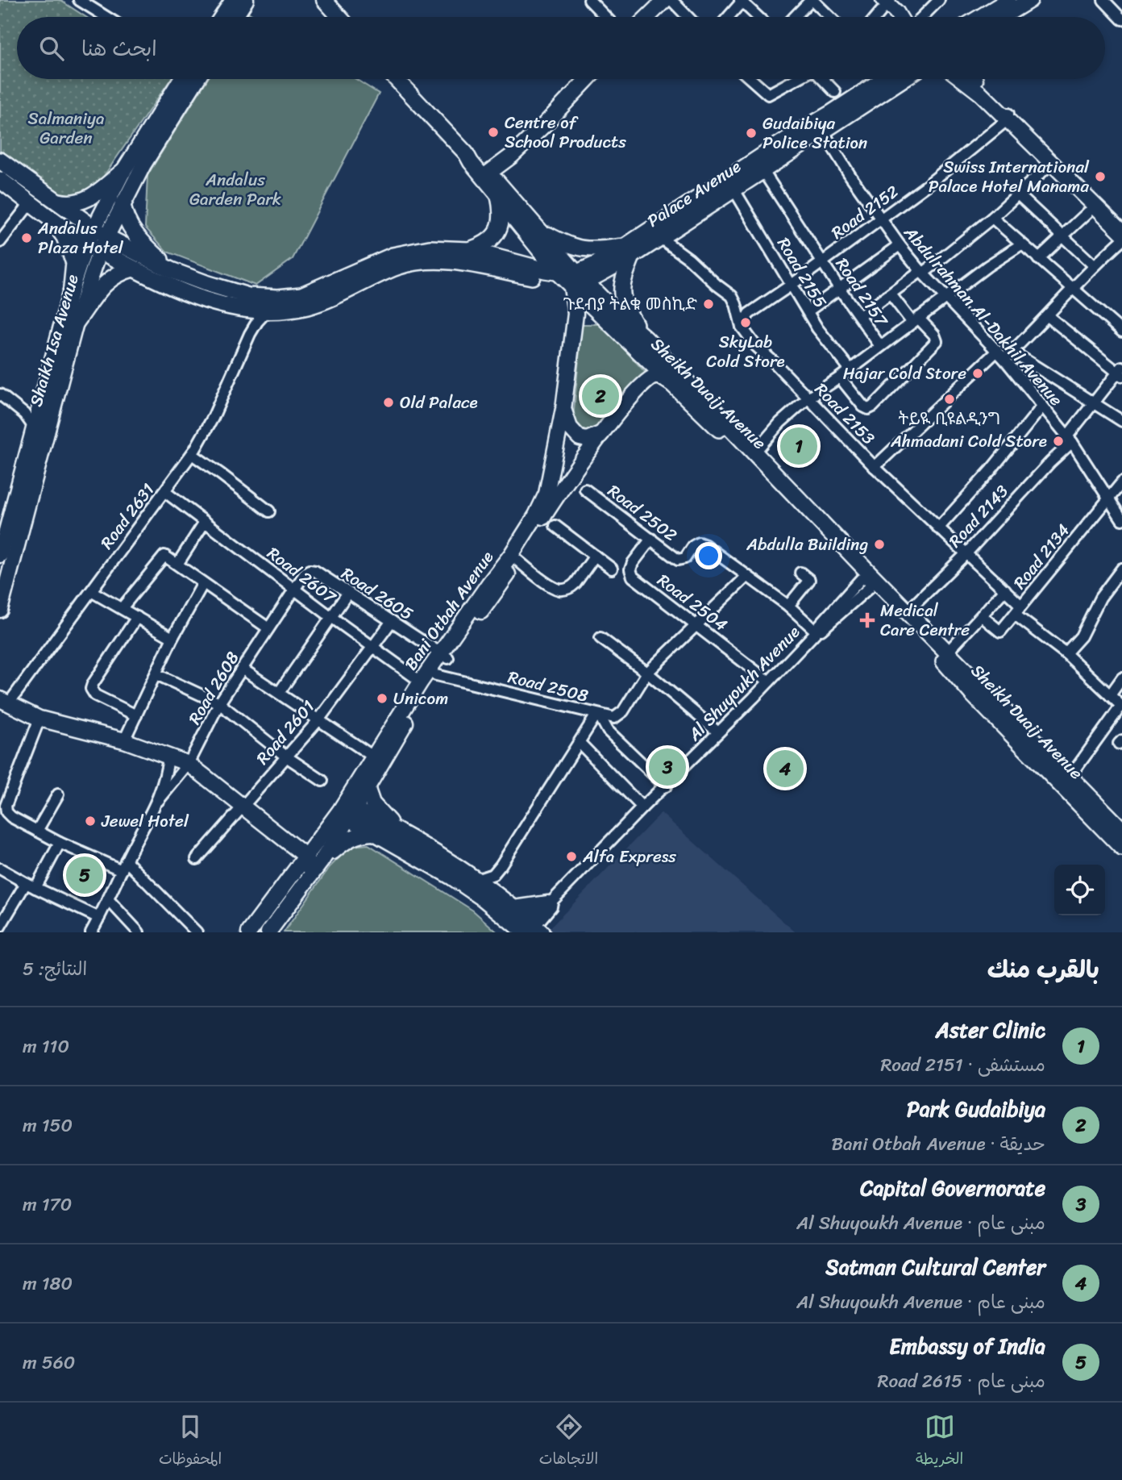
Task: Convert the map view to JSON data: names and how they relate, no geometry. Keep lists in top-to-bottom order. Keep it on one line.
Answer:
{"streets":{"main road":["Palace Avenue","Shaikh Isa Avenue","Sheikh Duaij Avenue","Bani Otbah Avenue"],"street":["Road 2152","Road 2155","Road 2157","Abdulrahman Al-Dakhil Avenue","Road 2153","Road 2502","Road 2631","Road 2143","Road 2134","Road 2607","Road 2605","Road 2504","Al Shuyoukh Avenue","Road 2508","Road 2608","Road 2601"]},"crossings":[["Palace Avenue","Road 2155"],["Palace Avenue","Road 2157"],["Palace Avenue","Abdulrahman Al-Dakhil Avenue"],["Palace Avenue","Sheikh Duaij Avenue"],["Palace Avenue","Road 2153"],["Palace Avenue","Bani Otbah Avenue"],["Road 2152","Road 2155"],["Road 2152","Road 2157"],["Road 2152","Abdulrahman Al-Dakhil Avenue"],["Road 2152","Road 2153"],["Abdulrahman Al-Dakhil Avenue","Road 2143"],["Abdulrahman Al-Dakhil Avenue","Road 2134"],["Sheikh Duaij Avenue","Road 2143"],["Sheikh Duaij Avenue","Bani Otbah Avenue"],["Sheikh Duaij Avenue","Al Shuyoukh Avenue"],["Road 2153","Road 2143"],["Road 2153","Road 2134"],["Road 2502","Road 2504"],["Road 2502","Al Shuyoukh Avenue"],["Road 2631","Road 2607"],["Road 2607","Road 2605"],["Road 2607","Bani Otbah Avenue"],["Road 2607","Road 2508"],["Road 2607","Road 2608"],["Road 2607","Road 2601"],["Road 2605","Bani Otbah Avenue"],["Road 2605","Road 2608"],["Road 2605","Road 2601"],["Road 2504","Al Shuyoukh Avenue"],["Bani Otbah Avenue","Road 2508"],["Al Shuyoukh Avenue","Road 2508"]],"parks":["Salmaniya Garden","Andalus Garden Park"],"places":{"other":["Centre of School Products","Gudaibiya Police Station","Swiss International Palace Hotel Manama","Andalus Plaza Hotel","ጉደብያ ትልቁ መስኪድ","SkyLab Cold Store","Hajar Cold Store","ትይዪ ቢዩልዲንግ","Old Palace","Ahmadani Cold Store","Abdulla Building","Unicom","Jewel Hotel","Alfa Express"],"health":["Medical Care Centre"]},"page":{"search":"ابحث هنا","pins":["2","1","3","4","5"],"heading":["بالقرب منك","النتائج: 5"],"list":[{"mark":"1","name":"Aster Clinic","note":"مستشفى · Road 2151","value":"110 m"},{"mark":"2","name":"Park Gudaibiya","note":"حديقة · Bani Otbah Avenue","value":"150 m"},{"mark":"3","name":"Capital Governorate","note":"مبنى عام · Al Shuyoukh Avenue","value":"170 m"},{"mark":"4","name":"Satman Cultural Center","note":"مبنى عام · Al Shuyoukh Avenue","value":"180 m"},{"mark":"5","name":"Embassy of India","note":"مبنى عام · Road 2615","value":"560 m"}],"nav":["الخريطة","الاتجاهات","المحفوظات"]}}
